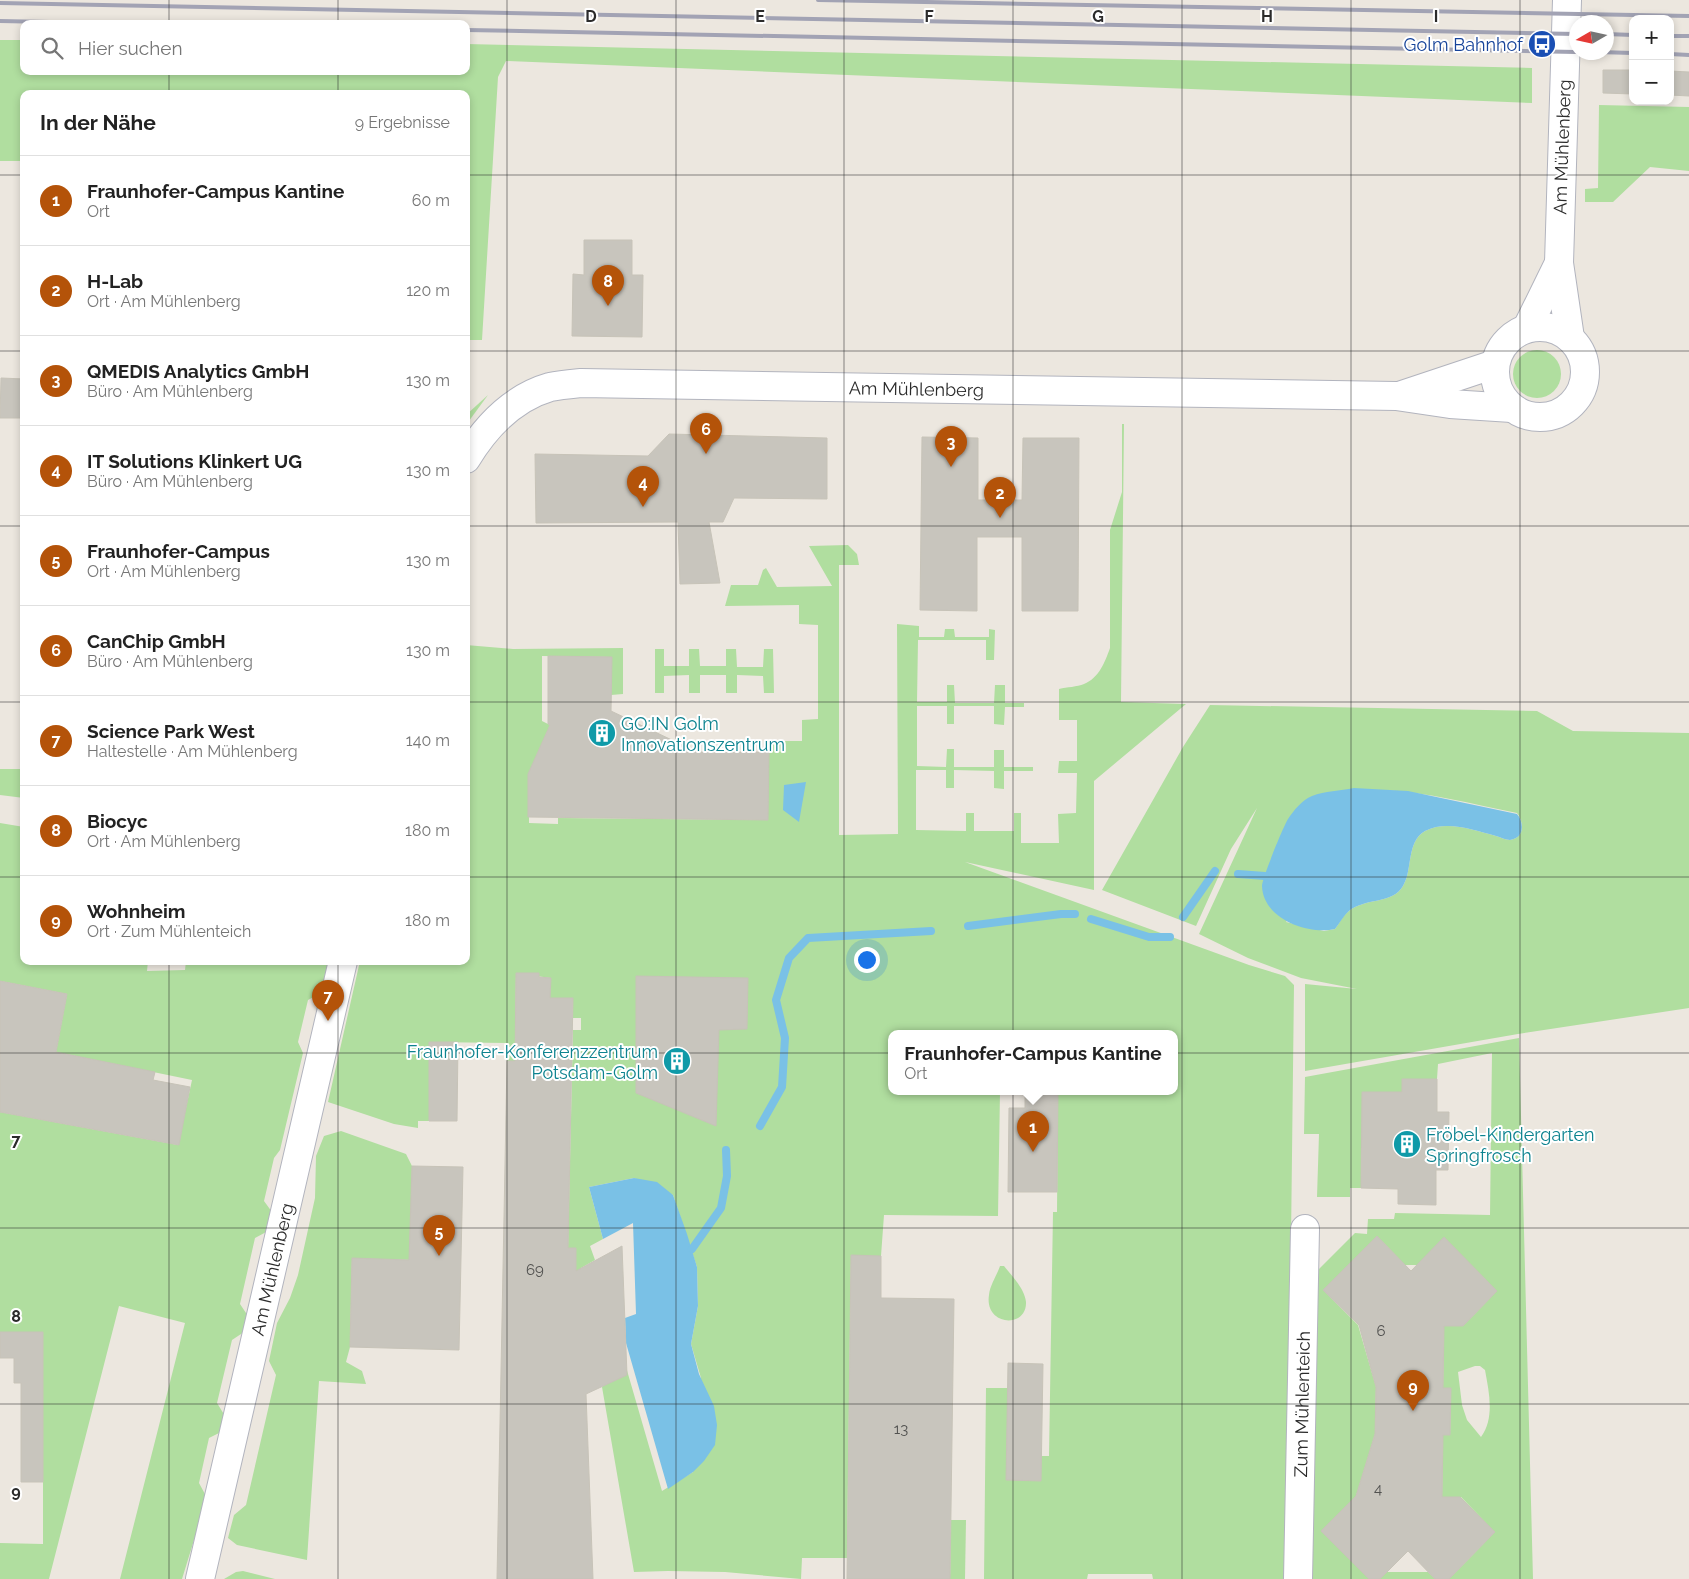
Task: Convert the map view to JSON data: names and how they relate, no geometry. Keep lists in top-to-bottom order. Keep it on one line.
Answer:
{"streets":{"street":["Am Mühlenberg","Zum Mühlenteich"]},"places":{"bus stop":["Golm Bahnhof"],"building":["GO:IN Golm Innovationszentrum","Fraunhofer-Konferenzzentrum Potsdam-Golm","Fröbel-Kindergarten Springfrosch"]},"house_numbers":["69","6","13","4"],"north":"left","page":{"map_buttons":["+","−"],"search":"Hier suchen","heading":["In der Nähe","9 Ergebnisse"],"list":[{"mark":"1","name":"Fraunhofer-Campus Kantine","note":"Ort","value":"60 m"},{"mark":"2","name":"H-Lab","note":"Ort · Am Mühlenberg","value":"120 m"},{"mark":"3","name":"QMEDIS Analytics GmbH","note":"Büro · Am Mühlenberg","value":"130 m"},{"mark":"4","name":"IT Solutions Klinkert UG","note":"Büro · Am Mühlenberg","value":"130 m"},{"mark":"5","name":"Fraunhofer-Campus","note":"Ort · Am Mühlenberg","value":"130 m"},{"mark":"6","name":"CanChip GmbH","note":"Büro · Am Mühlenberg","value":"130 m"},{"mark":"7","name":"Science Park West","note":"Haltestelle · Am Mühlenberg","value":"140 m"},{"mark":"8","name":"Biocyc","note":"Ort · Am Mühlenberg","value":"180 m"},{"mark":"9","name":"Wohnheim","note":"Ort · Zum Mühlenteich","value":"180 m"}],"pins":["8","6","3","4","2","7","1","5","9"],"popup":["Fraunhofer-Campus Kantine","Ort"]},"grid":{"columns":["D","E","F","G","H","I"],"rows":["7","8","9"]}}
